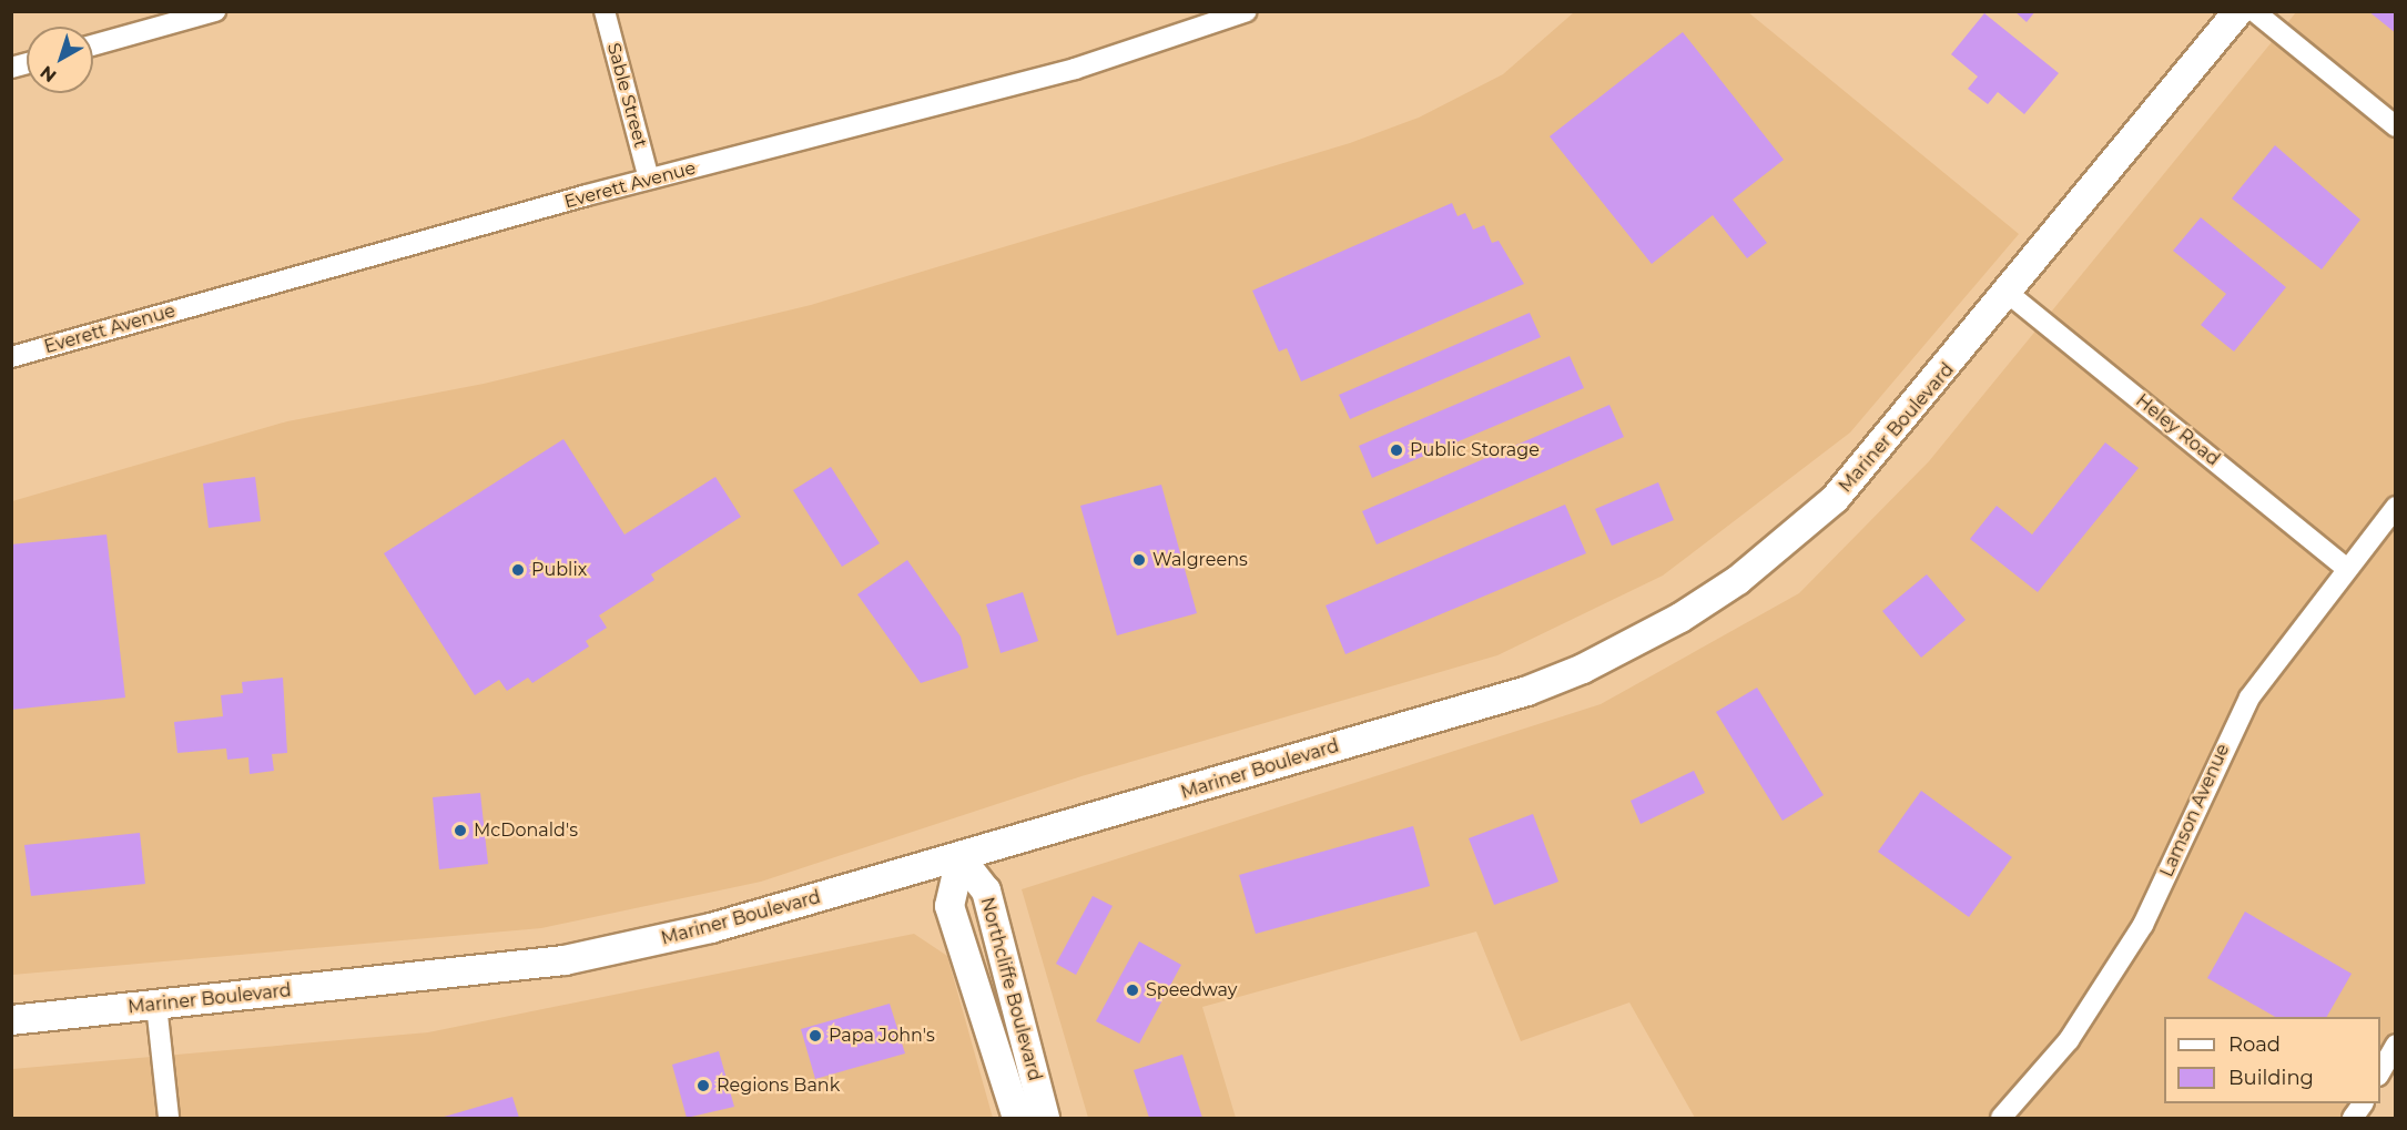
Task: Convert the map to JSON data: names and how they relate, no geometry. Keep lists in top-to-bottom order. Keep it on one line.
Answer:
{"streets":{"main road":["Mariner Boulevard","Northcliffe Boulevard"],"street":["Sable Street","Everett Avenue","Heley Road","Lamson Avenue"]},"crossings":[["Sable Street","Everett Avenue"],["Mariner Boulevard","Heley Road"],["Mariner Boulevard","Northcliffe Boulevard"],["Heley Road","Lamson Avenue"]],"places":["Public Storage","Walgreens","Publix","McDonald's","Speedway","Papa John's","Regions Bank"],"legend":["Road","Building"],"north":"bottom left"}
